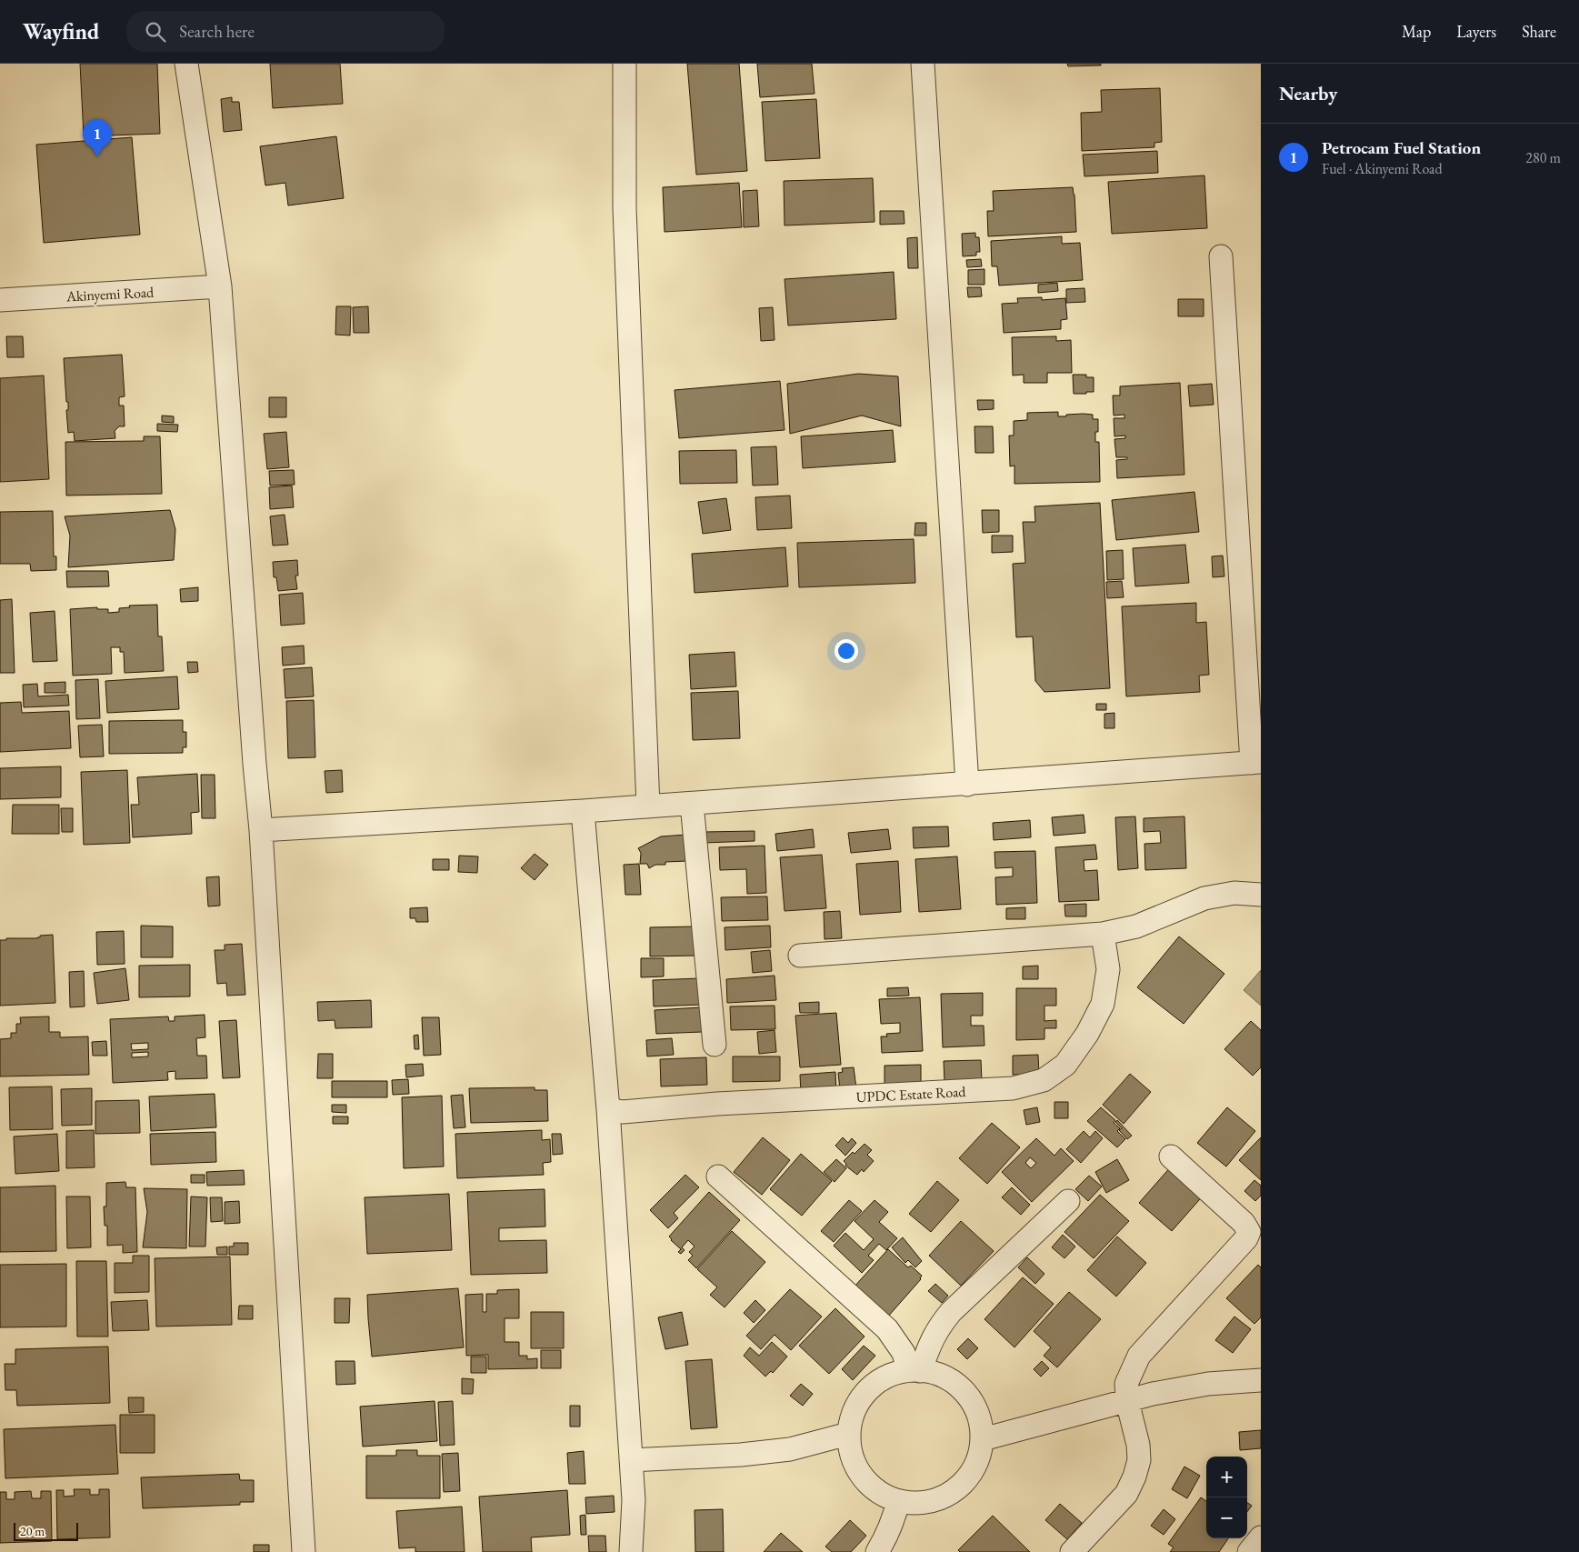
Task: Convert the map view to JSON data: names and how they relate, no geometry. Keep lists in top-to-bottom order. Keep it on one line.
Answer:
{"streets":{"street":["Akinyemi Road","UPDC Estate Road"]},"scale_bar":"20 m","page":{"header":"Wayfind","search":"Search here","nav":["Map","Layers","Share"],"heading":"Nearby","pins":"1","list":[{"mark":"1","name":"Petrocam Fuel Station","note":"Fuel · Akinyemi Road","value":"280 m"}],"map_buttons":["+","−"],"scale":"20 m"}}
